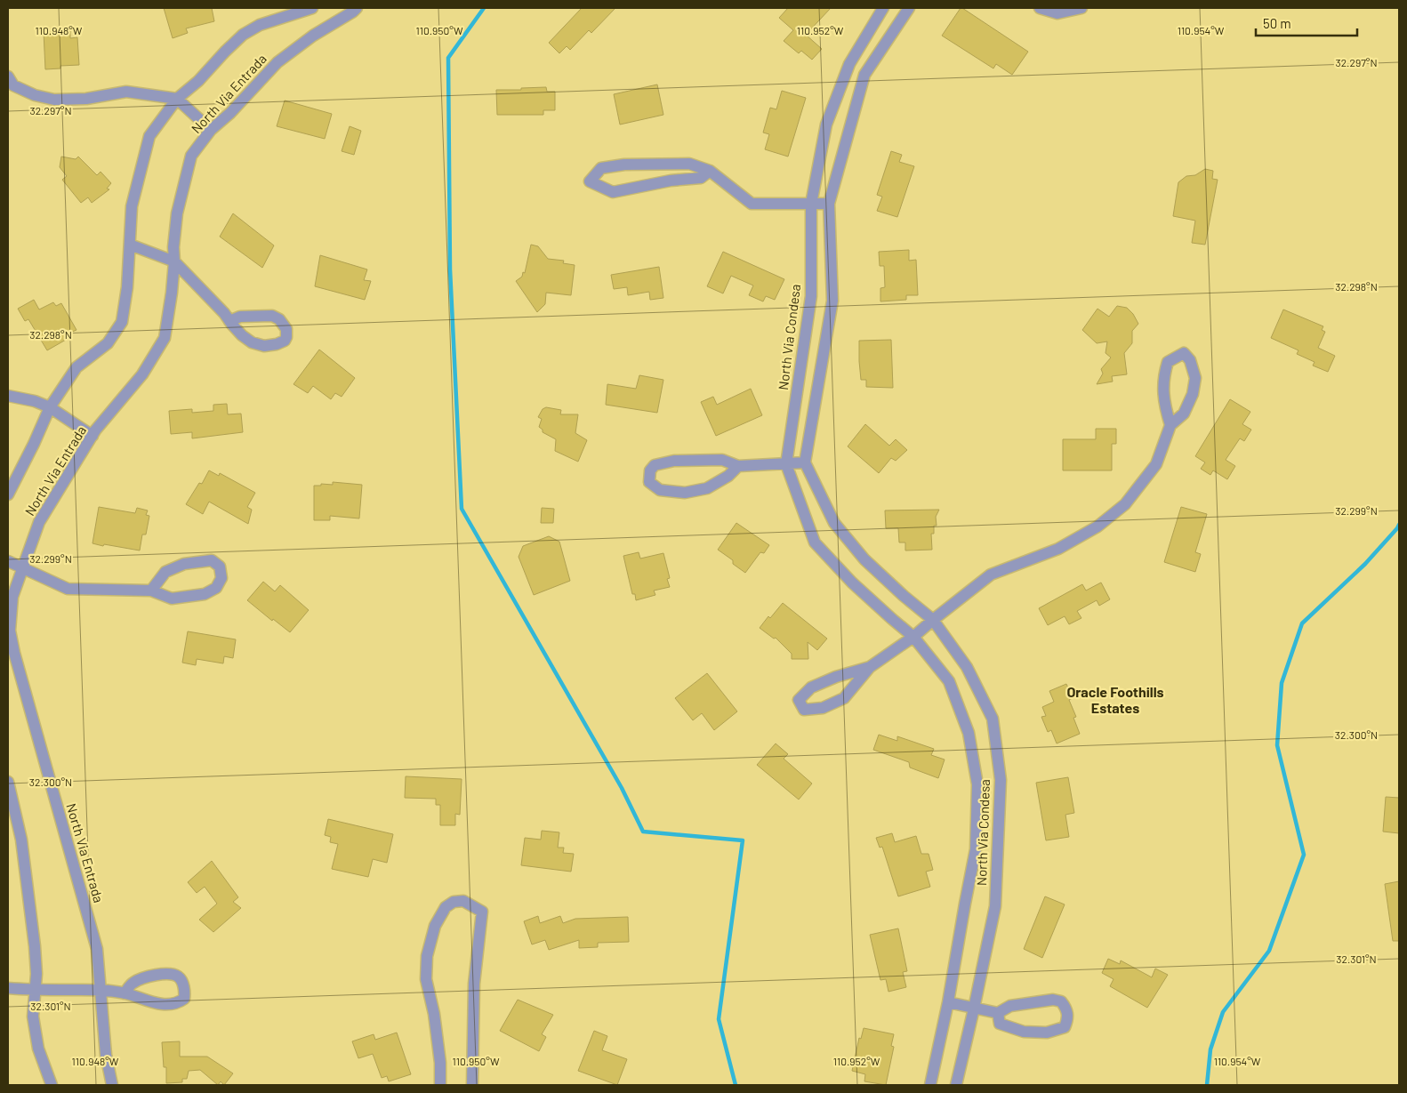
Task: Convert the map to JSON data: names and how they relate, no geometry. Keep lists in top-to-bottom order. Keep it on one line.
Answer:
{"streets":{"street":["North Via Entrada","North Via Condesa"]},"districts":["Oracle Foothills Estates"],"scale_bar":"50 m","coordinates":["110.948°W","110.950°W","110.952°W","110.954°W","32.297°N","32.298°N","32.299°N","32.300°N","32.301°N"]}
